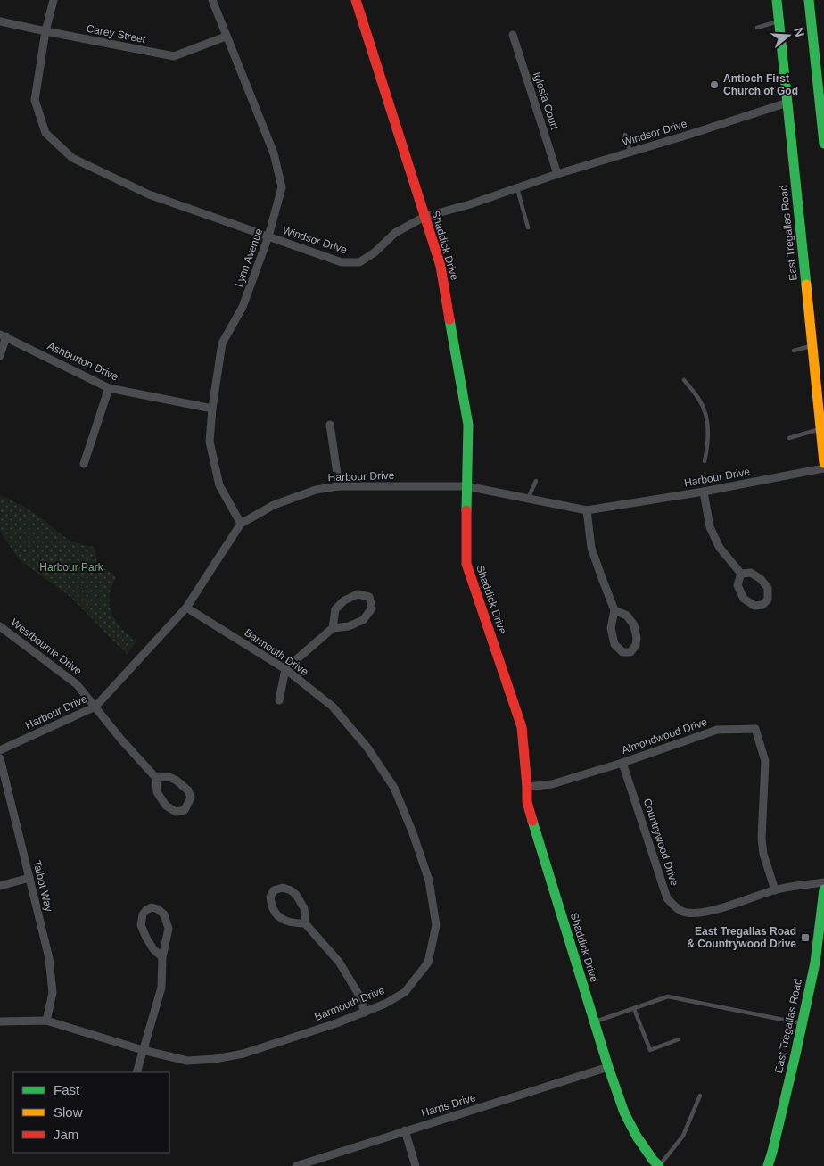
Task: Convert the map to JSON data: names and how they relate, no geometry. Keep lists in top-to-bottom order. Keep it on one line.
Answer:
{"streets":{"main road":["East Tregallas Road","Shaddick Drive"],"street":["Carey Street","Iglesia Court","Windsor Drive","Lynn Avenue","Ashburton Drive","Harbour Drive","Westbourne Drive","Barmouth Drive","Almondwood Drive","Countrywood Drive","Talbot Way","Harris Drive"]},"crossings":[["Carey Street","Windsor Drive"],["Carey Street","Lynn Avenue"],["Iglesia Court","Windsor Drive"],["Windsor Drive","East Tregallas Road"],["Windsor Drive","Shaddick Drive"],["Windsor Drive","Lynn Avenue"],["Shaddick Drive","Harbour Drive"],["Shaddick Drive","Almondwood Drive"],["Shaddick Drive","Harris Drive"],["Lynn Avenue","Ashburton Drive"],["Lynn Avenue","Harbour Drive"],["Harbour Drive","Westbourne Drive"],["Harbour Drive","Barmouth Drive"],["Barmouth Drive","Talbot Way"],["Almondwood Drive","Countrywood Drive"]],"parks":["Harbour Park"],"places":{"other":["Antioch First Church of God"],"transit":["East Tregallas Road & Countrywood Drive"]},"legend":["Fast","Slow","Jam"],"north":"right"}
